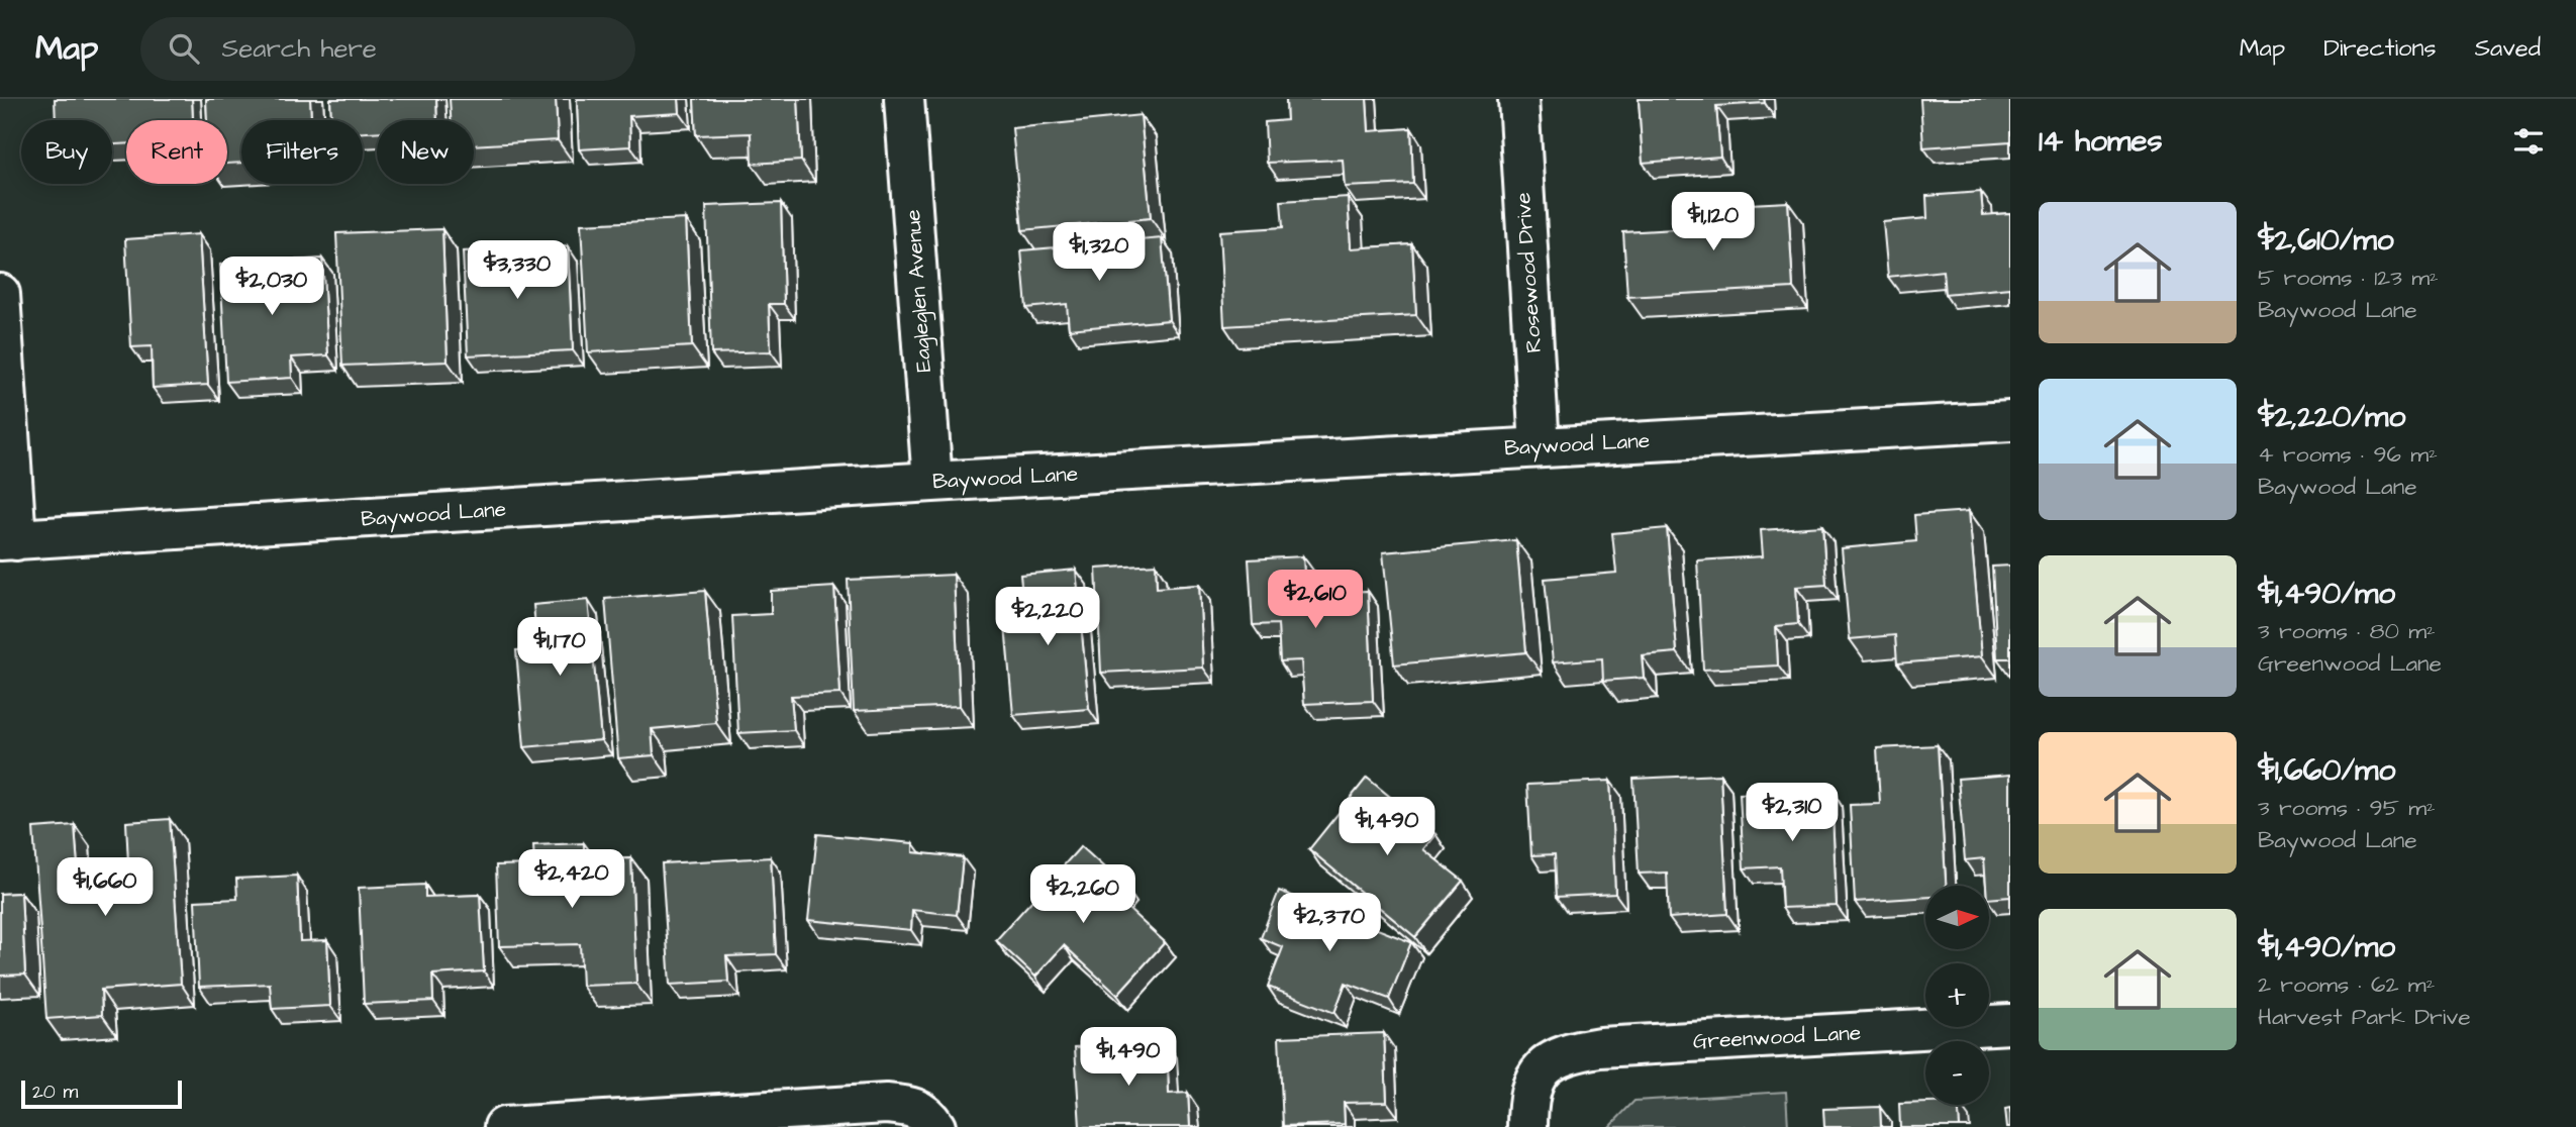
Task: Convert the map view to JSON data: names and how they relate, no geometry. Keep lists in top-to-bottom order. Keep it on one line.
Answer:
{"streets":{"street":["Rosewood Drive","Eagleglen Avenue","Baywood Lane","Greenwood Lane"]},"crossings":[["Rosewood Drive","Baywood Lane"],["Eagleglen Avenue","Baywood Lane"]],"scale_bar":"20 m","north":"right","page":{"header":"Map","search":"Search here","nav":["Map","Directions","Saved"],"heading":"14 homes","chip":["Buy","Rent","Filters","New"],"list":[{"name":"$2,610/mo","note":"5 rooms · 123 m² · Baywood Lane"},{"name":"$2,220/mo","note":"4 rooms · 96 m² · Baywood Lane"},{"name":"$1,490/mo","note":"3 rooms · 80 m² · Greenwood Lane"},{"name":"$1,660/mo","note":"3 rooms · 95 m² · Baywood Lane"},{"name":"$1,490/mo","note":"2 rooms · 62 m² · Harvest Park Drive"}],"price":["$1,120","$1,320","$3,330","$2,030","$2,610","$2,220","$1,170","$2,310","$1,490","$2,420","$1,660","$2,260","$2,370","$1,490"],"map_buttons":["+","−"],"scale":"20 m"}}
